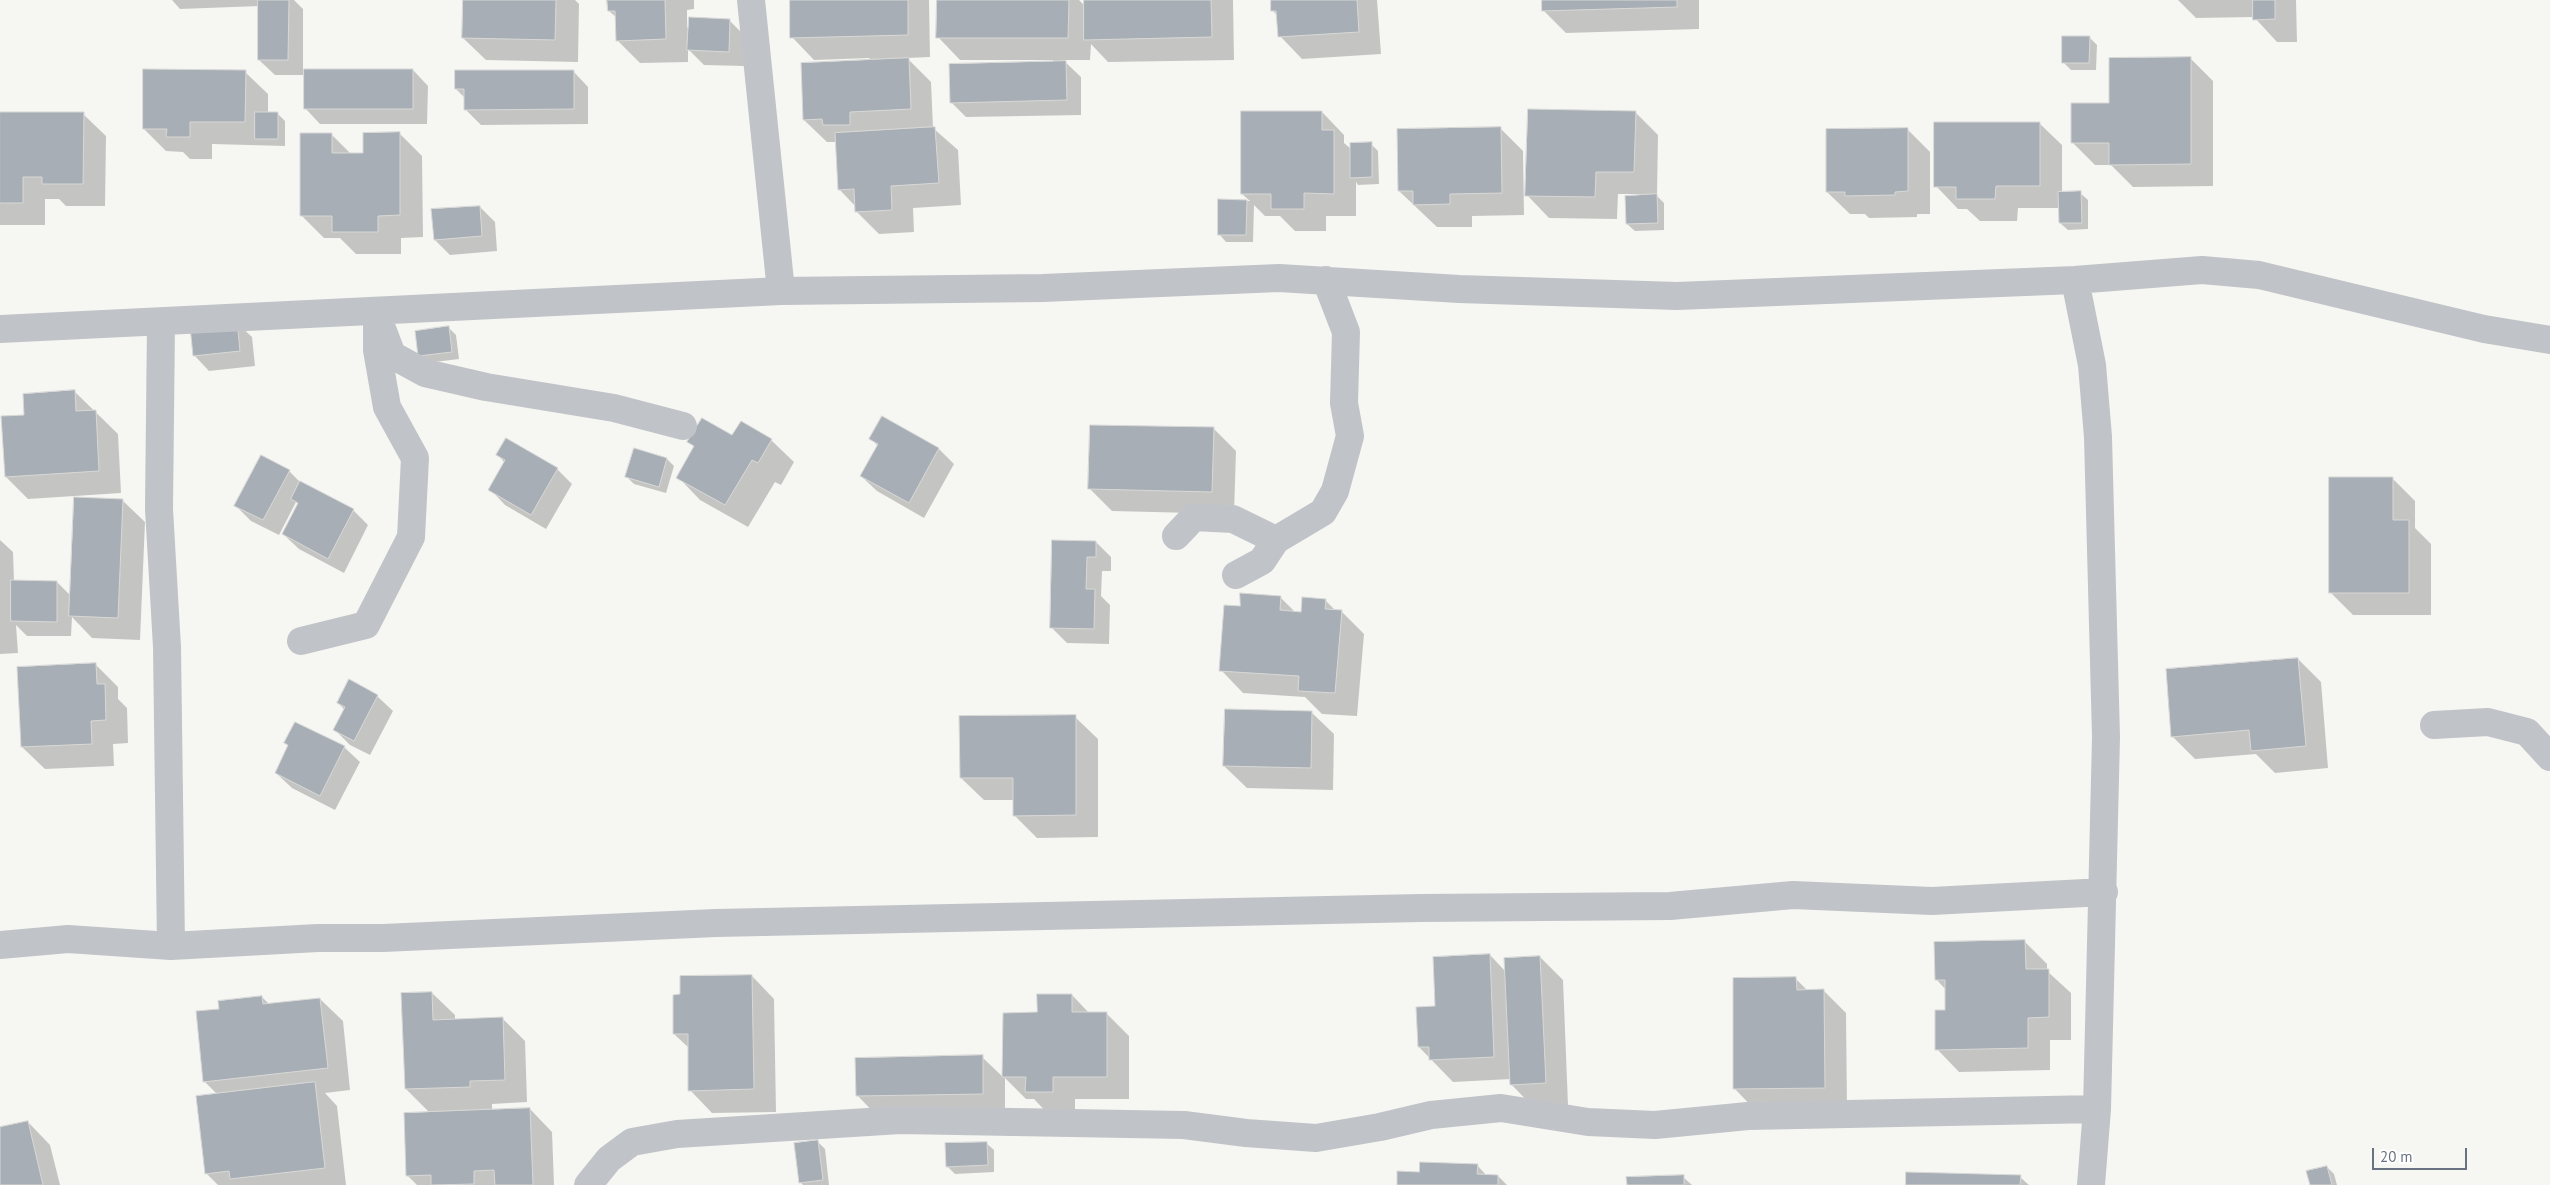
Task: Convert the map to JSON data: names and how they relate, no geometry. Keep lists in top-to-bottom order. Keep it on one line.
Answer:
{"scale_bar":"20 m"}
